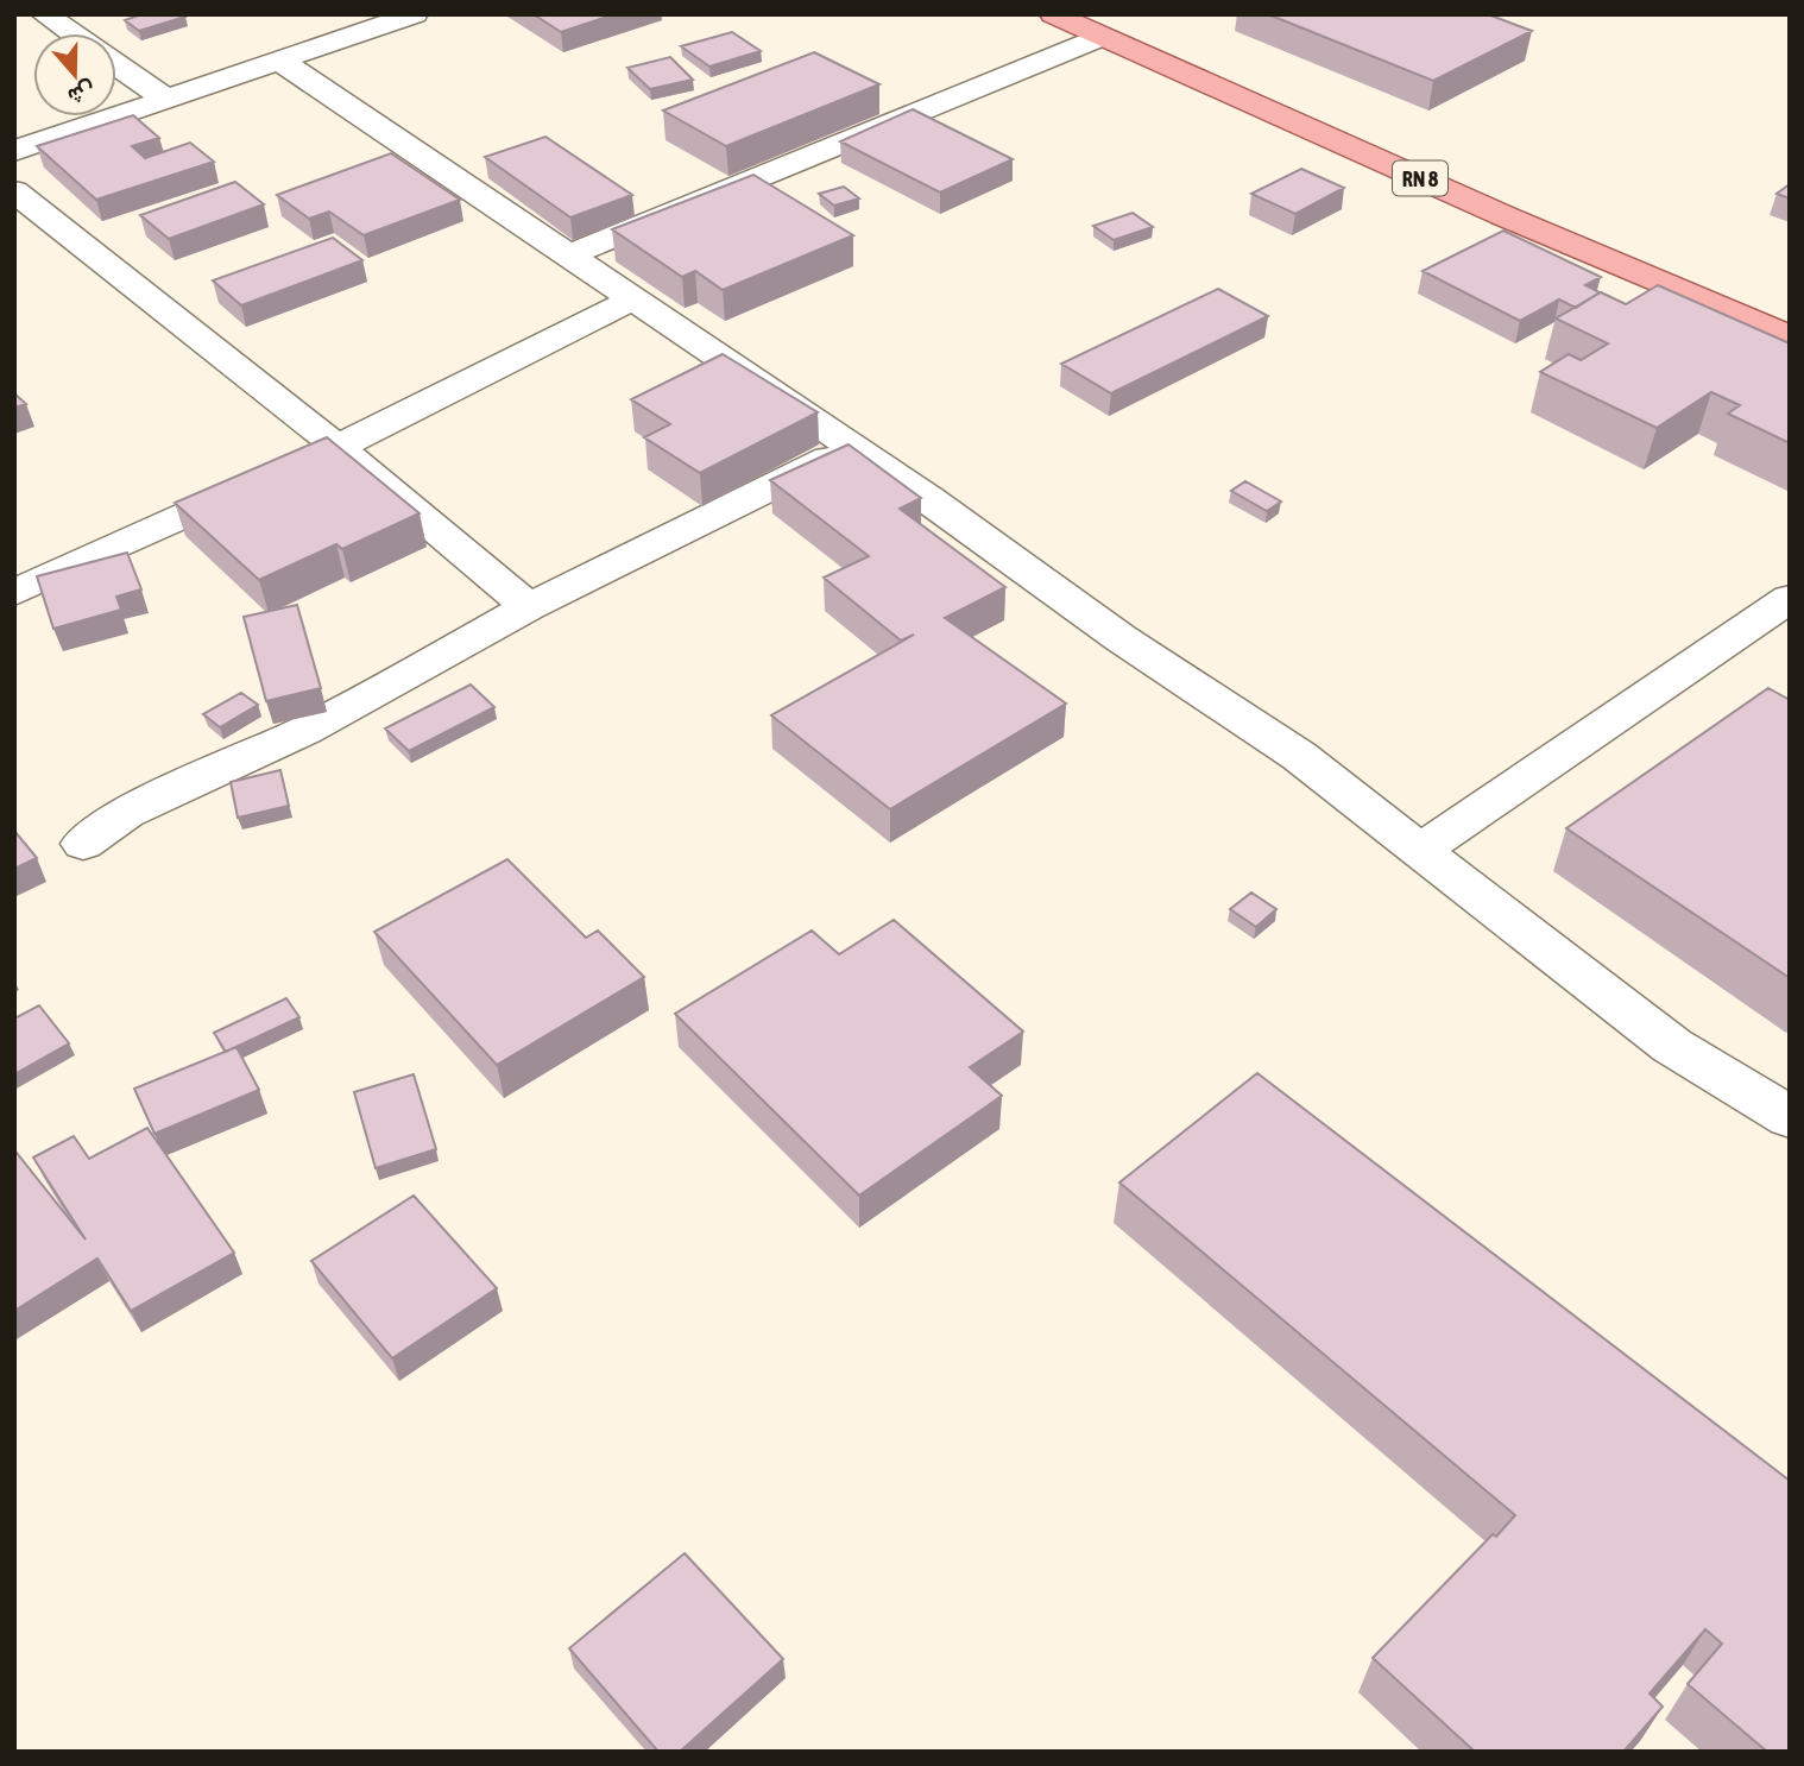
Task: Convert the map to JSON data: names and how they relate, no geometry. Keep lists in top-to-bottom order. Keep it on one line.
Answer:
{"streets":{"main road":["RN 8"]},"north":"bottom"}
